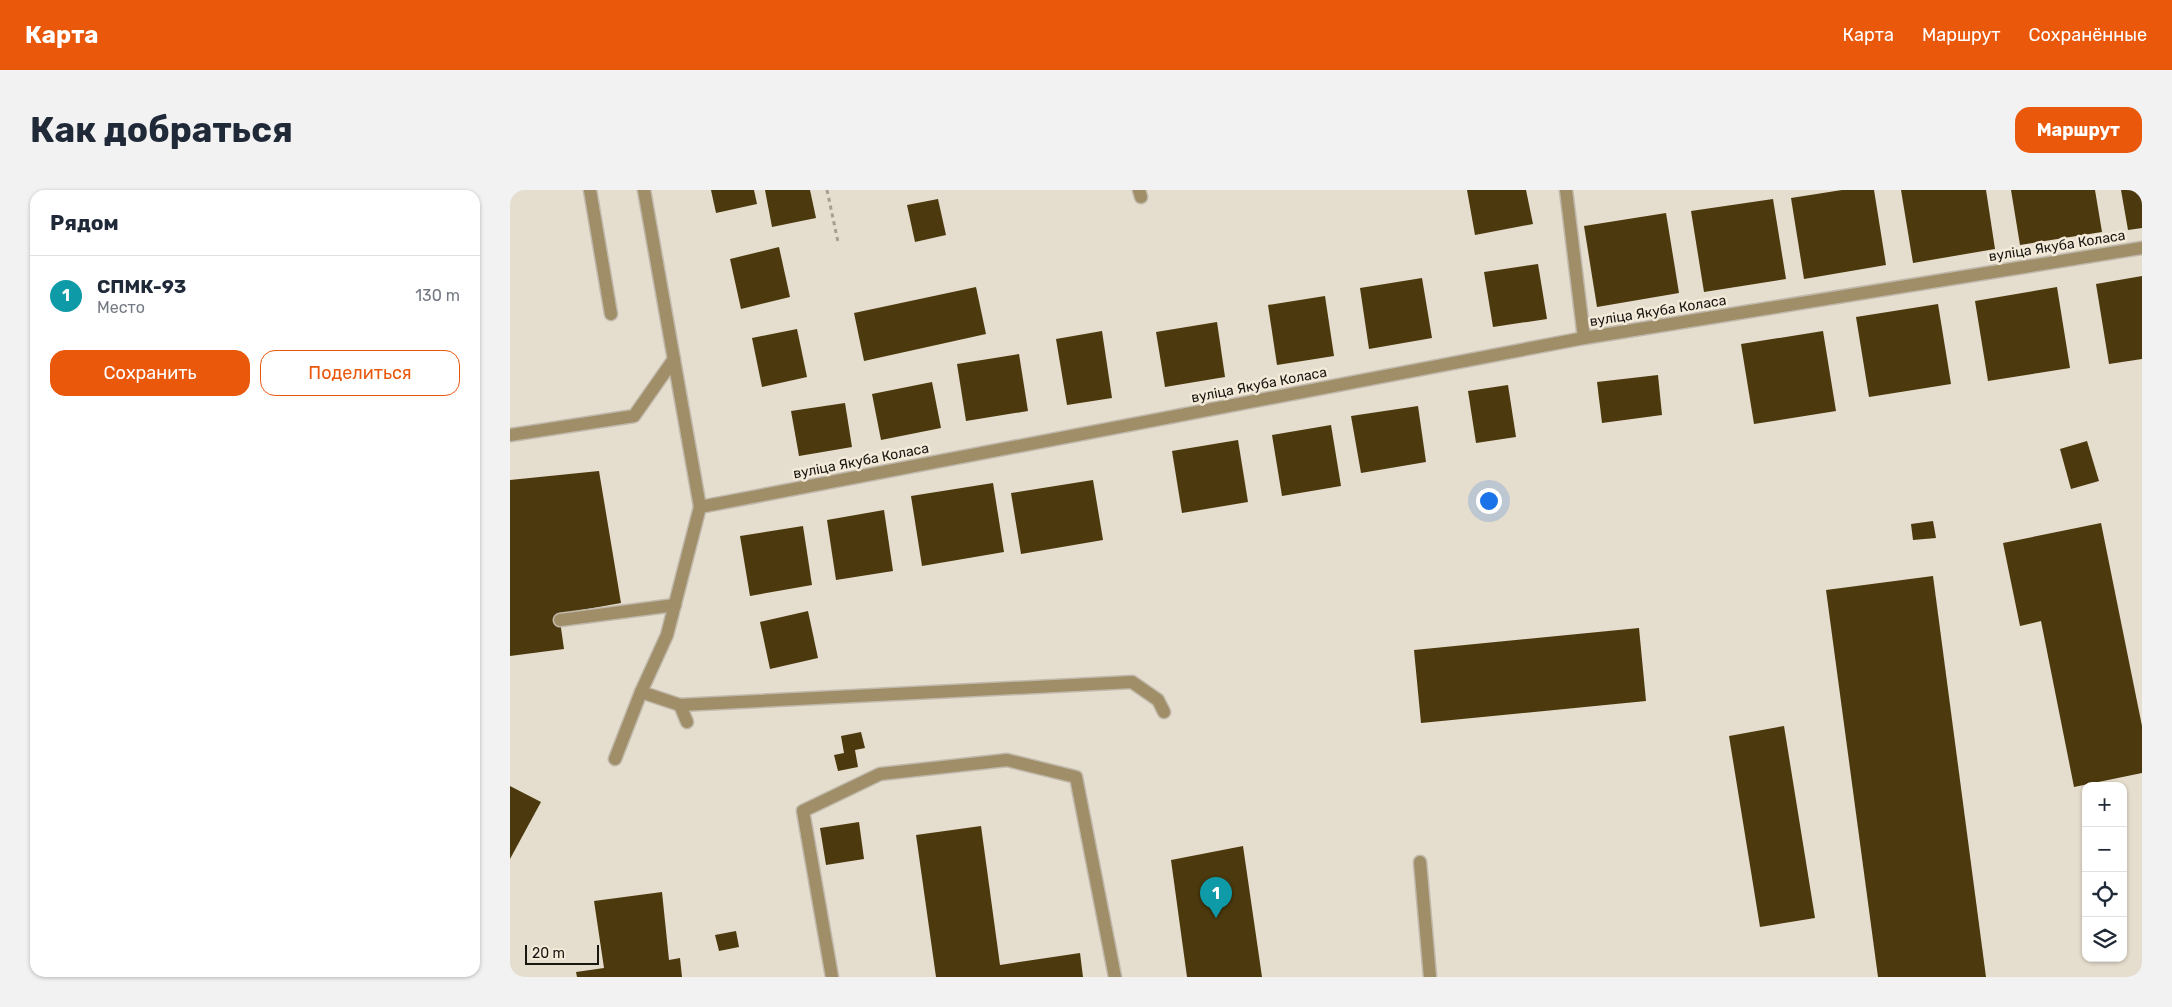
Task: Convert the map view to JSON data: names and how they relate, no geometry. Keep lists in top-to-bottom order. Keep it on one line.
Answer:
{"streets":{"street":["вуліца Якуба Коласа"]},"scale_bar":"20 m","page":{"header":"Карта","nav":["Карта","Маршрут","Сохранённые"],"buttons":["Маршрут",["Сохранить","Поделиться"]],"title":"Как добраться","heading":"Рядом","list":[{"mark":"1","name":"СПМК-93","note":"Место","value":"130 m"}],"map_buttons":["+","−"],"pins":"1","scale":"20 m"}}
